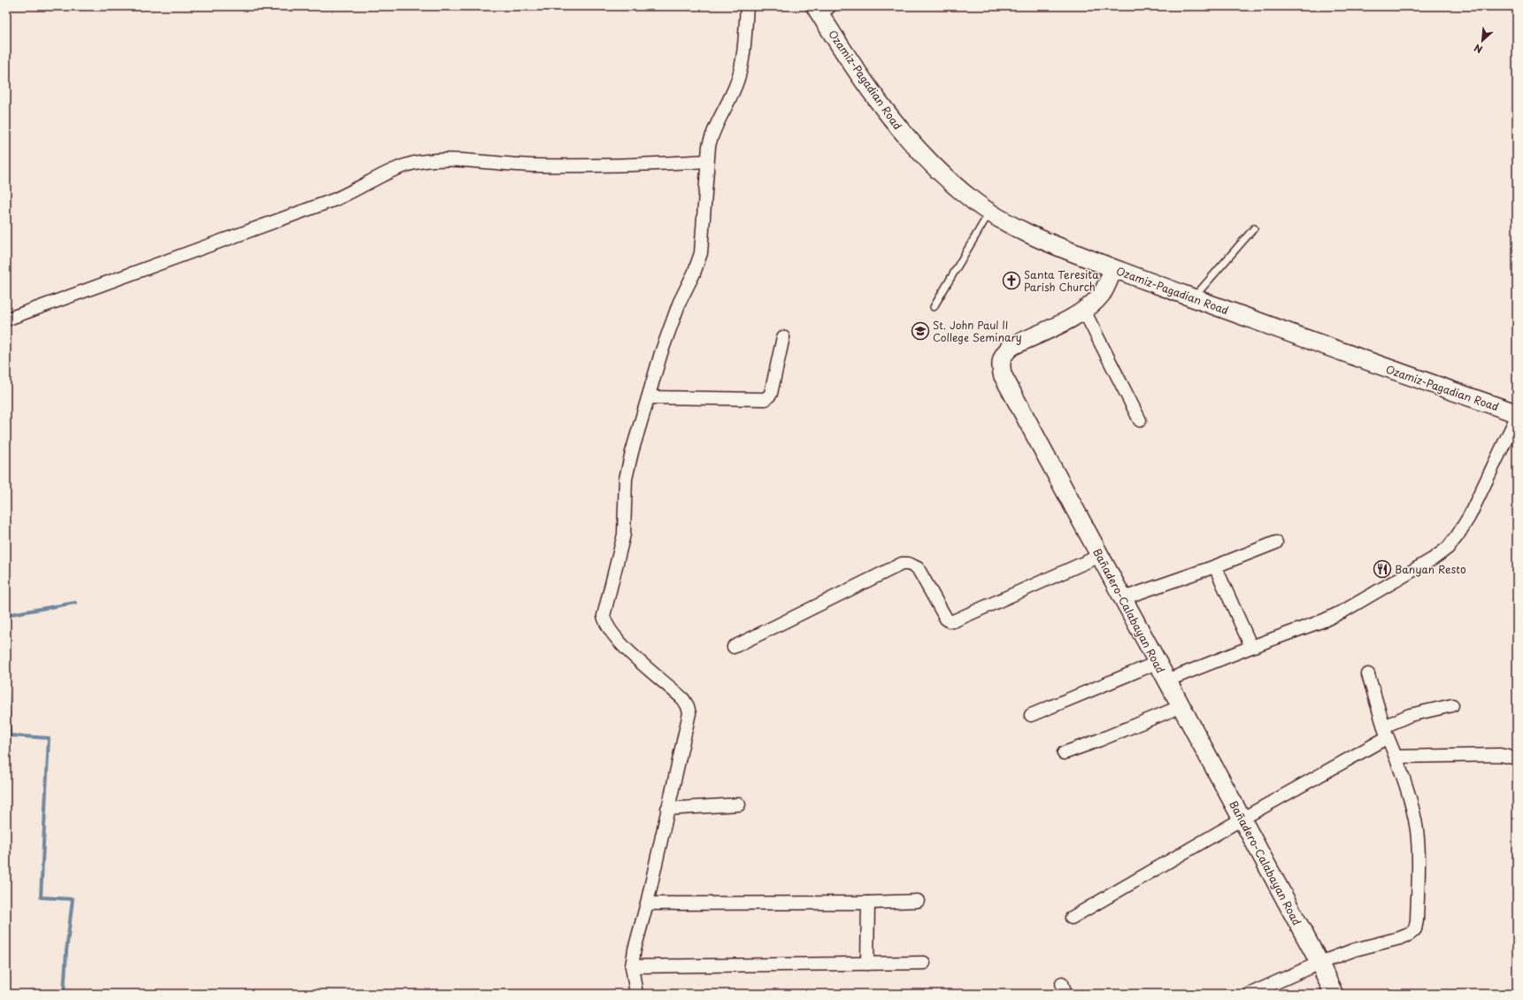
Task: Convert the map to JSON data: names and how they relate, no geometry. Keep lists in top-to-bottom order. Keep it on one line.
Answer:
{"streets":{"street":["Ozamiz-Pagadian Road","Bañadero-Calabayan Road"]},"crossings":[["Ozamiz-Pagadian Road","Bañadero-Calabayan Road"]],"places":{"church":["Santa Teresita Parish Church"],"school or university":["St. John Paul II College Seminary"],"restaurant":["Banyan Resto"]},"north":"bottom left"}
